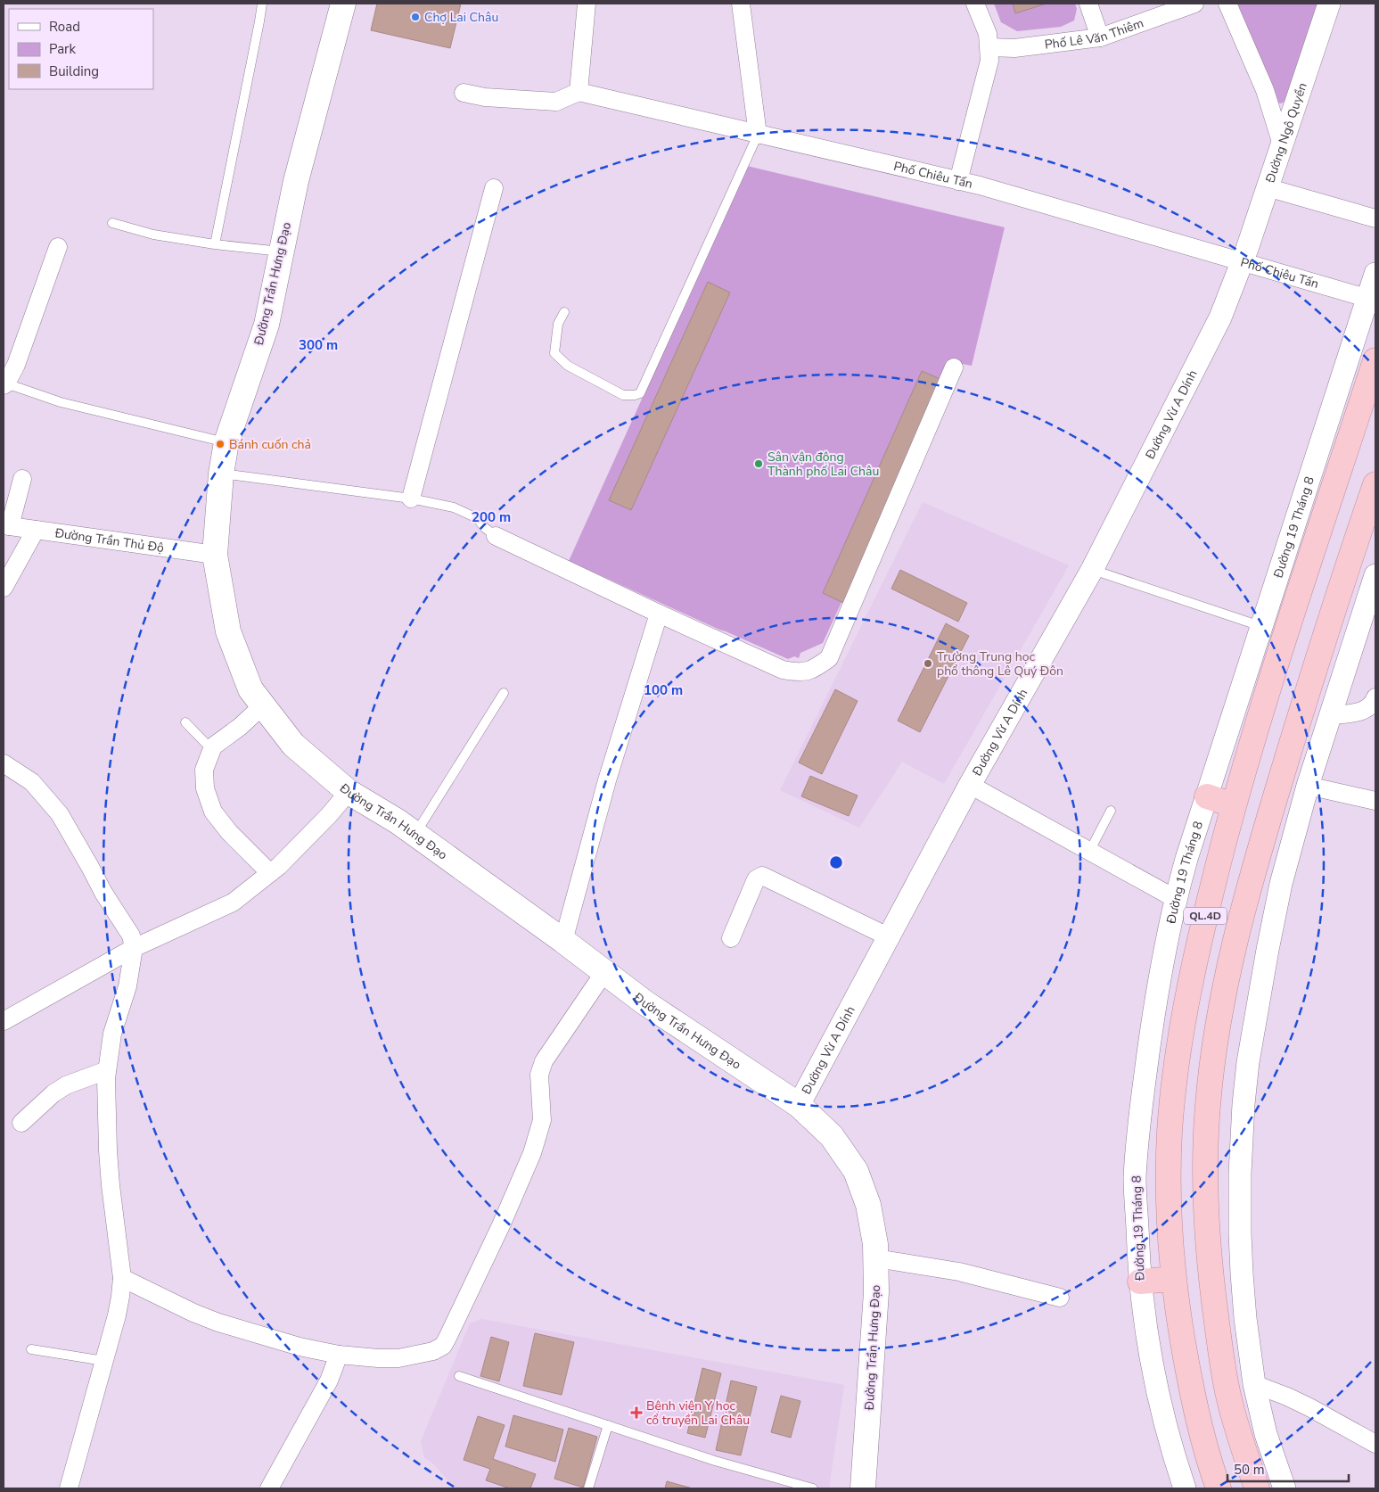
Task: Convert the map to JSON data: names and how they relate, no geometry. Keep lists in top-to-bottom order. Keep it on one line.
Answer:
{"streets":{"highway":["QL.4D"],"main road":["Đường Trần Hưng Đạo"],"street":["Phố Lê Văn Thiêm","Đường Ngô Quyền","Phố Chiêu Tấn","Đường Vừ A Dính","Đường 19 Tháng 8","Đường Trần Thủ Độ"]},"crossings":[["Đường Ngô Quyền","Phố Chiêu Tấn"],["Đường Ngô Quyền","Đường Vừ A Dính"],["Phố Chiêu Tấn","Đường Vừ A Dính"],["Phố Chiêu Tấn","Đường 19 Tháng 8"],["Đường Trần Hưng Đạo","Đường Vừ A Dính"],["Đường Trần Hưng Đạo","Đường Trần Thủ Độ"]],"places":{"other":["Chợ Lai Châu","Bánh cuốn chả","Sân vận động Thành phố Lai Châu","Trường Trung học phổ thông Lê Quý Đôn"],"health":["Bệnh viện Y học cổ truyền Lai Châu"]},"legend":["Road","Park","Building"],"scale_bar":"50 m","rings":["300 m","200 m","100 m"]}
